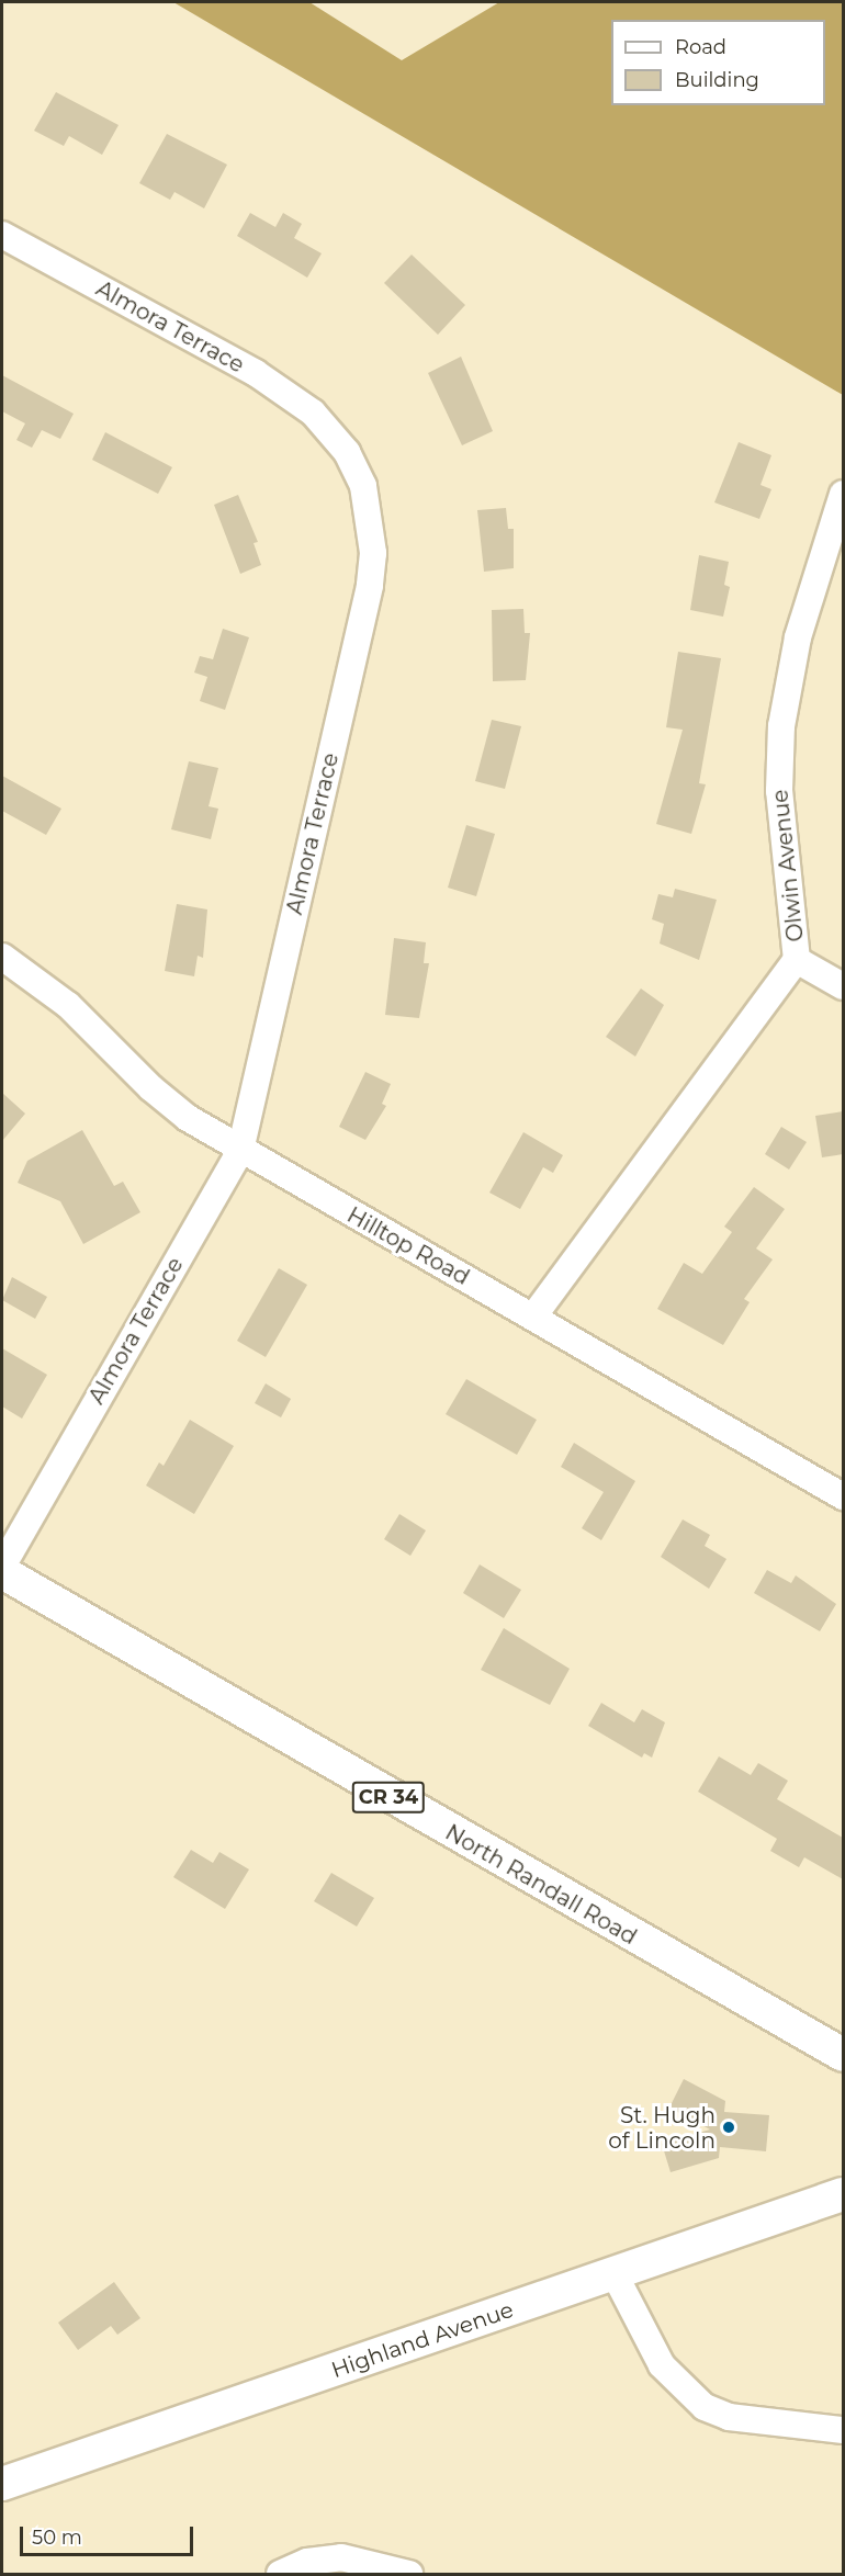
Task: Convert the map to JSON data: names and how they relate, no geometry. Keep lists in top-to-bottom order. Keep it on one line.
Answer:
{"streets":{"main road":["CR 34","North Randall Road","Highland Avenue"],"street":["Almora Terrace","Olwin Avenue","Hilltop Road"]},"crossings":[["Almora Terrace","Hilltop Road"],["Olwin Avenue","Hilltop Road"]],"places":["St. Hugh of Lincoln"],"legend":["Road","Building"],"scale_bar":"50 m"}
